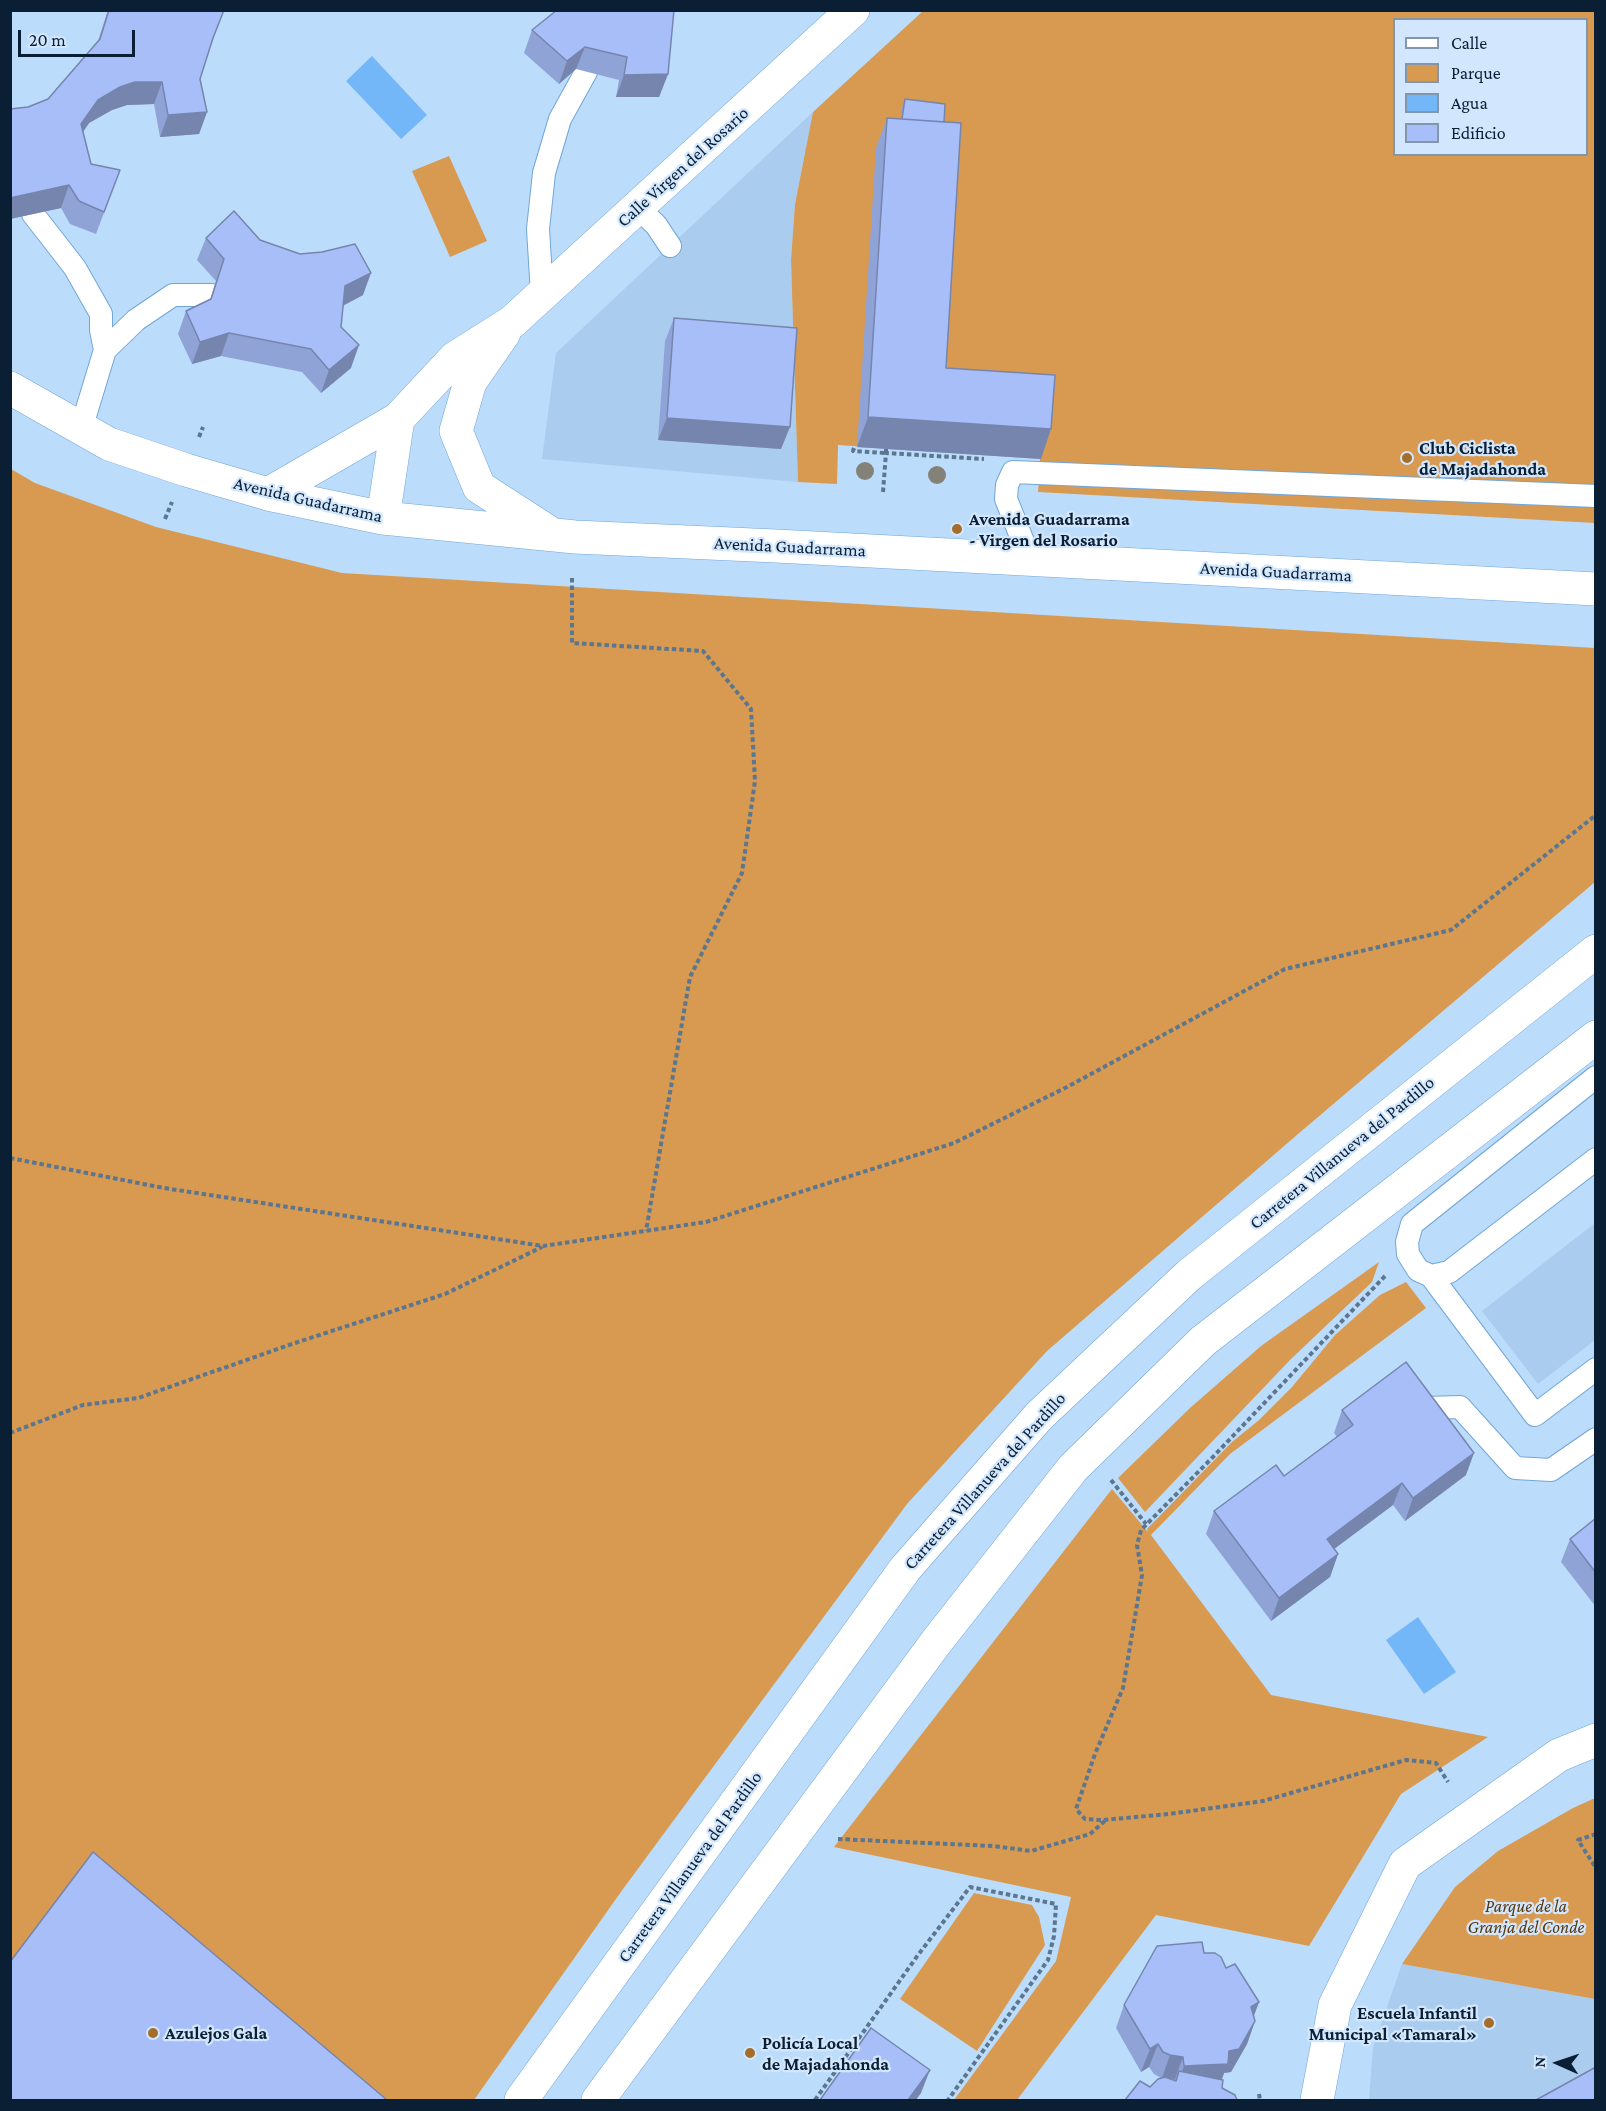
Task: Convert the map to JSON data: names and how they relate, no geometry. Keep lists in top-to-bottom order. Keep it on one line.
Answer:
{"streets":{"street":["Calle Virgen del Rosario","Avenida Guadarrama","Carretera Villanueva del Pardillo"]},"crossings":[["Calle Virgen del Rosario","Avenida Guadarrama"]],"parks":["Parque de la Granja del Conde"],"places":["Club Ciclista de Majadahonda","Avenida Guadarrama - Virgen del Rosario","Escuela Infantil Municipal «Tamaral»","Azulejos Gala","Policía Local de Majadahonda"],"legend":["Calle","Parque","Agua","Edificio"],"scale_bar":"20 m","north":"left"}
